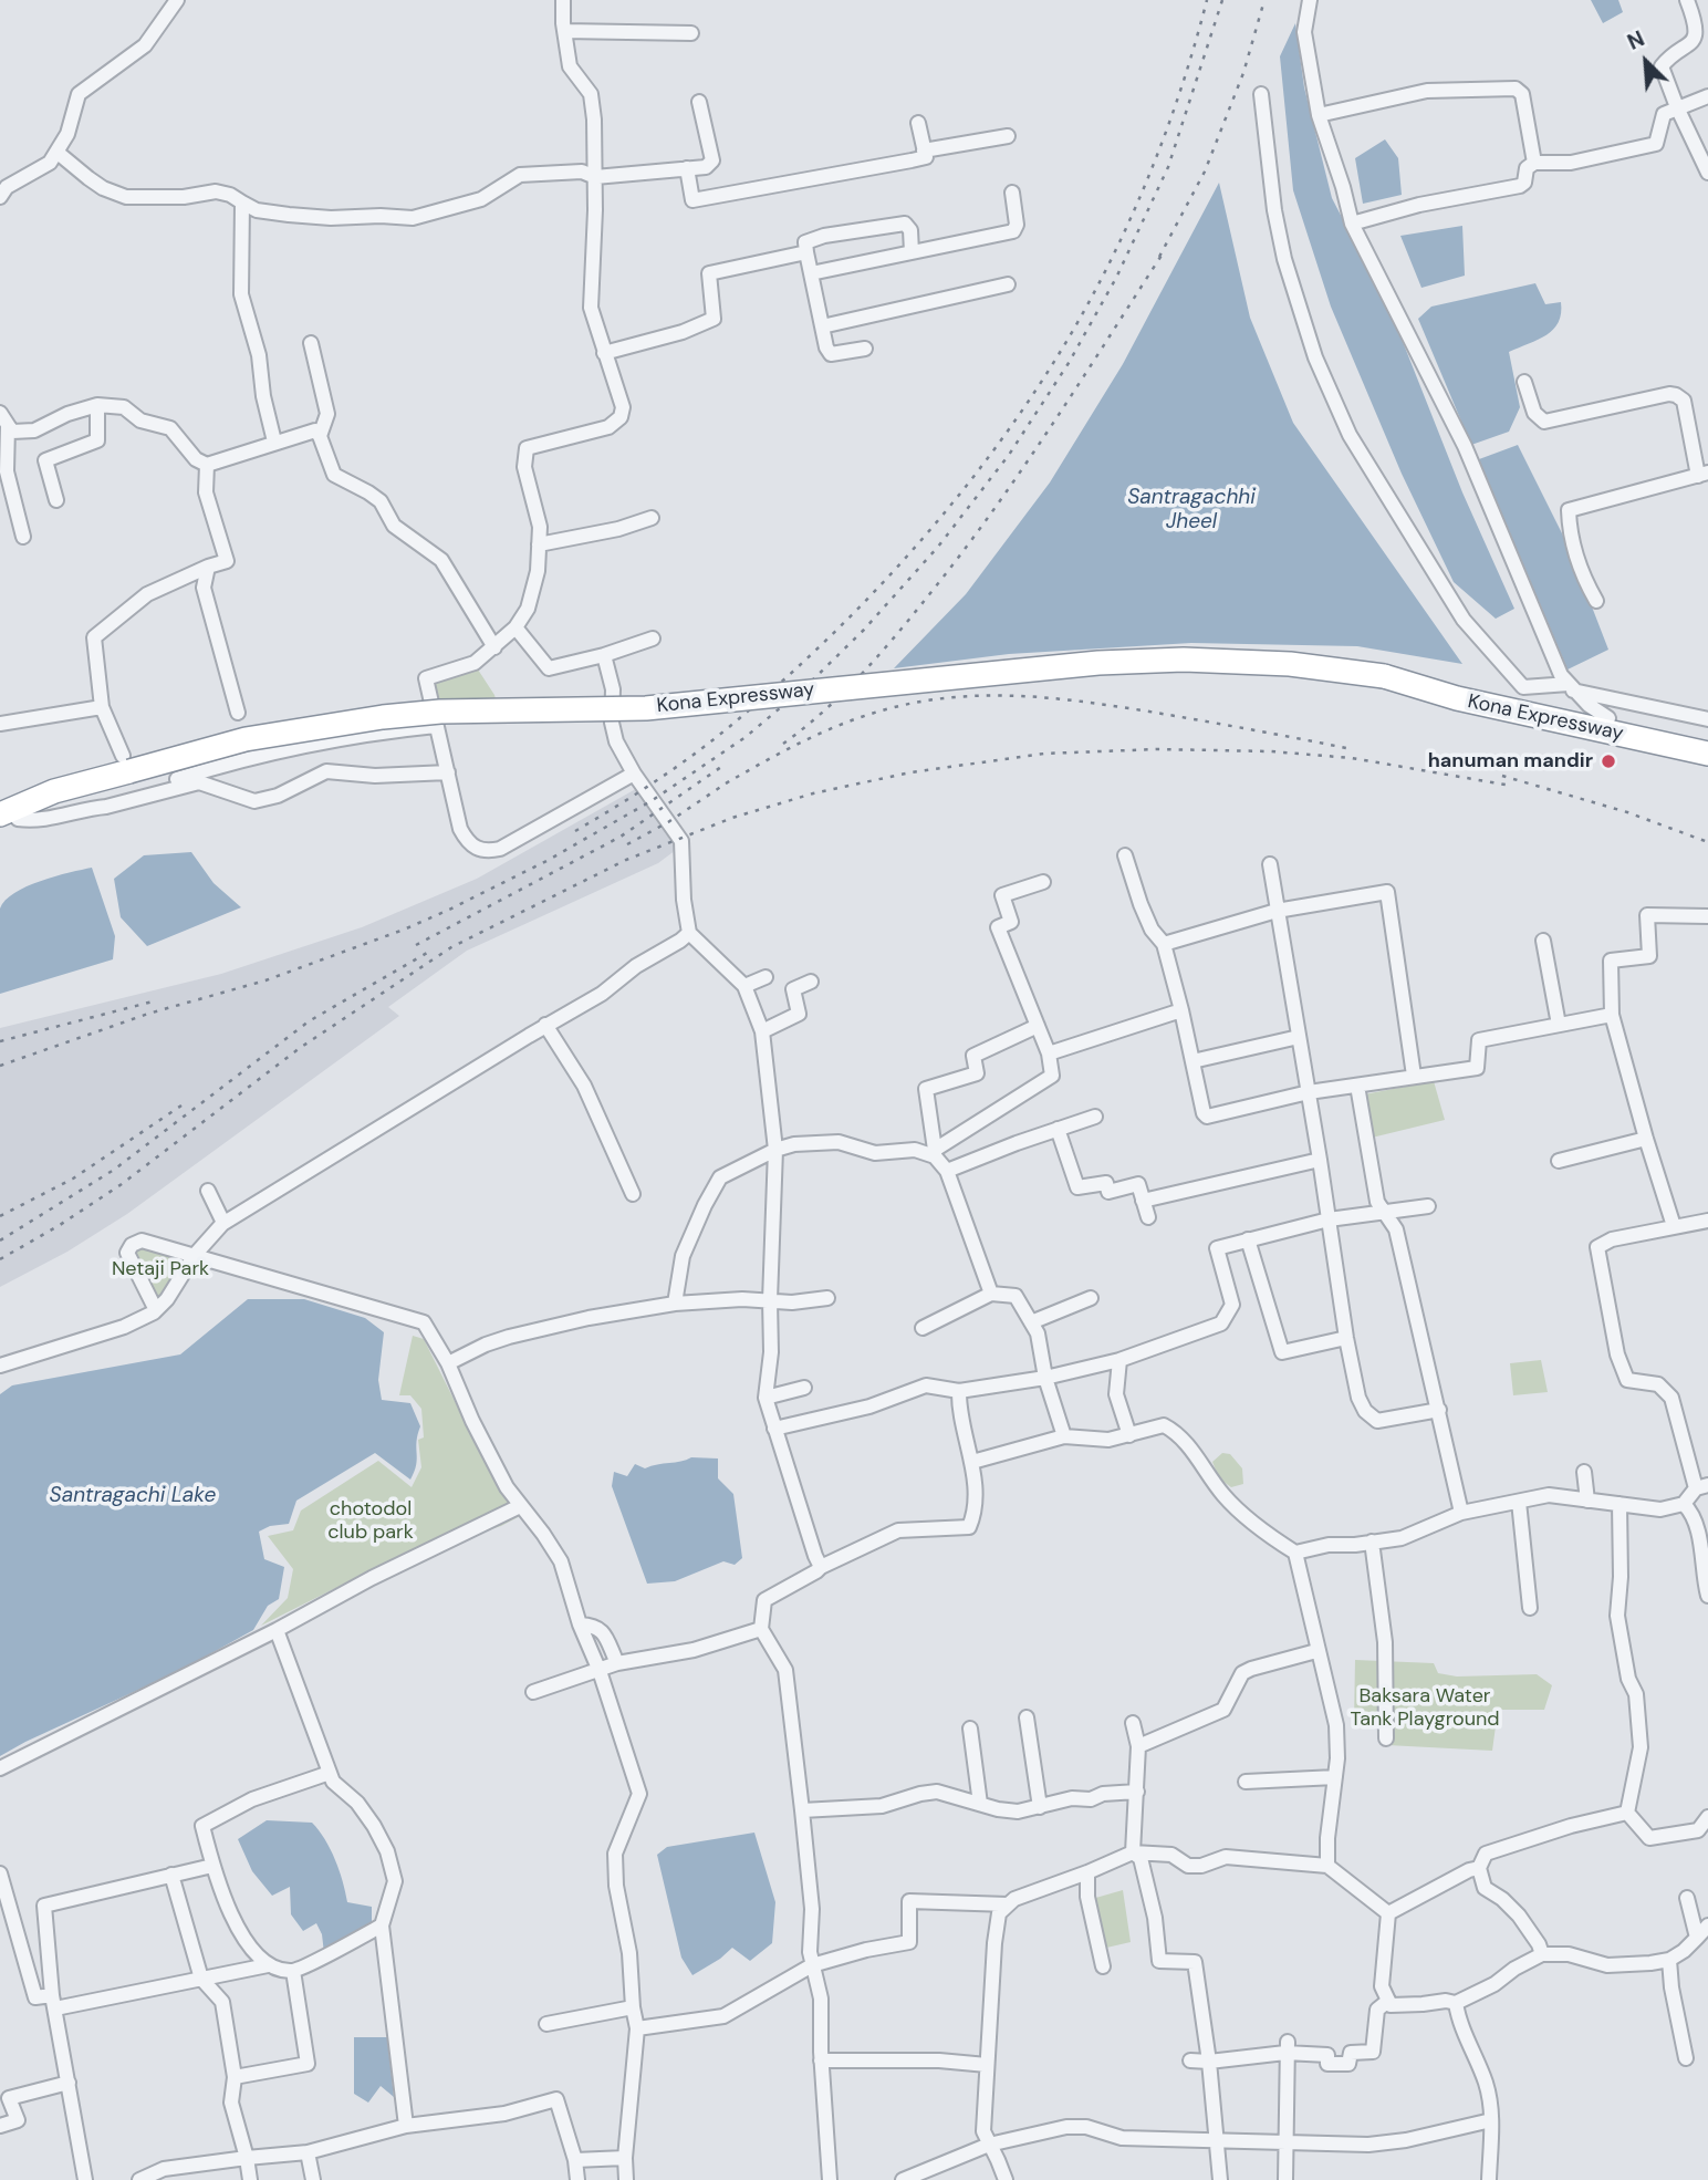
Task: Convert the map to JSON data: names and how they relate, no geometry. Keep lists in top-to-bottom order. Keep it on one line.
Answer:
{"streets":{"highway":["Kona Expressway"]},"water":["Santragachhi Jheel","Santragachi Lake"],"parks":["Netaji Park","chotodol club park","Baksara Water Tank Playground"],"places":["hanuman mandir"],"north":"top left"}
